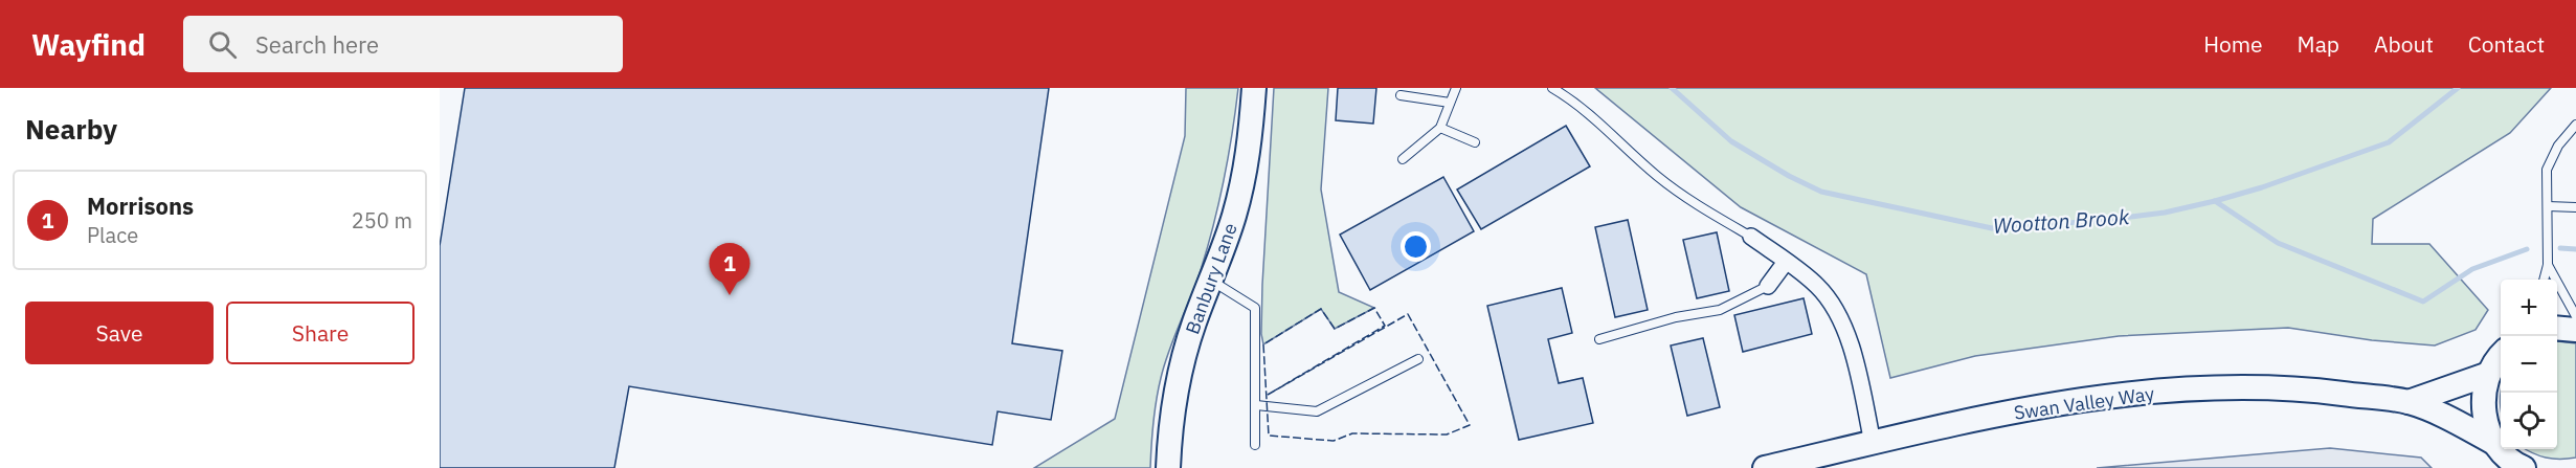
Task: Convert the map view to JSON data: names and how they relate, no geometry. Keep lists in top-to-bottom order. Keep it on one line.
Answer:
{"streets":{"street":["Banbury Lane","Swan Valley Way"]},"water":["Wootton Brook"],"page":{"header":"Wayfind","search":"Search here","nav":["Home","Map","About","Contact"],"heading":"Nearby","list":[{"mark":"1","name":"Morrisons","note":"Place","value":"250 m"}],"pins":"1","map_buttons":["+","−"],"buttons":["Save","Share"]}}
